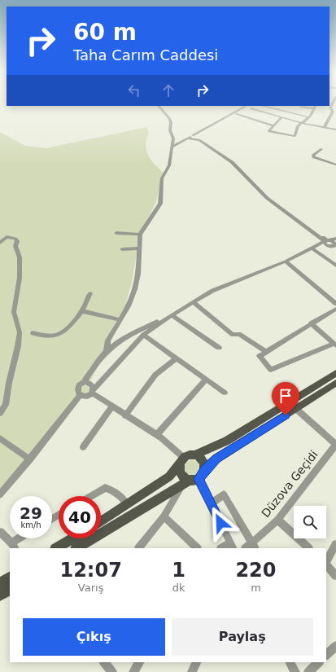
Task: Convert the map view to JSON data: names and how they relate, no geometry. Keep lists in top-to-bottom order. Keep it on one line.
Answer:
{"streets":{"street":["Düzova Geçidi"]},"page":{"turn":["60 m","Taha Carım Caddesi"],"speed":"29 km/h","limit":"40","eta":["12:07","Varış","1","dk","220","m"],"buttons":["Çıkış","Paylaş"]}}
